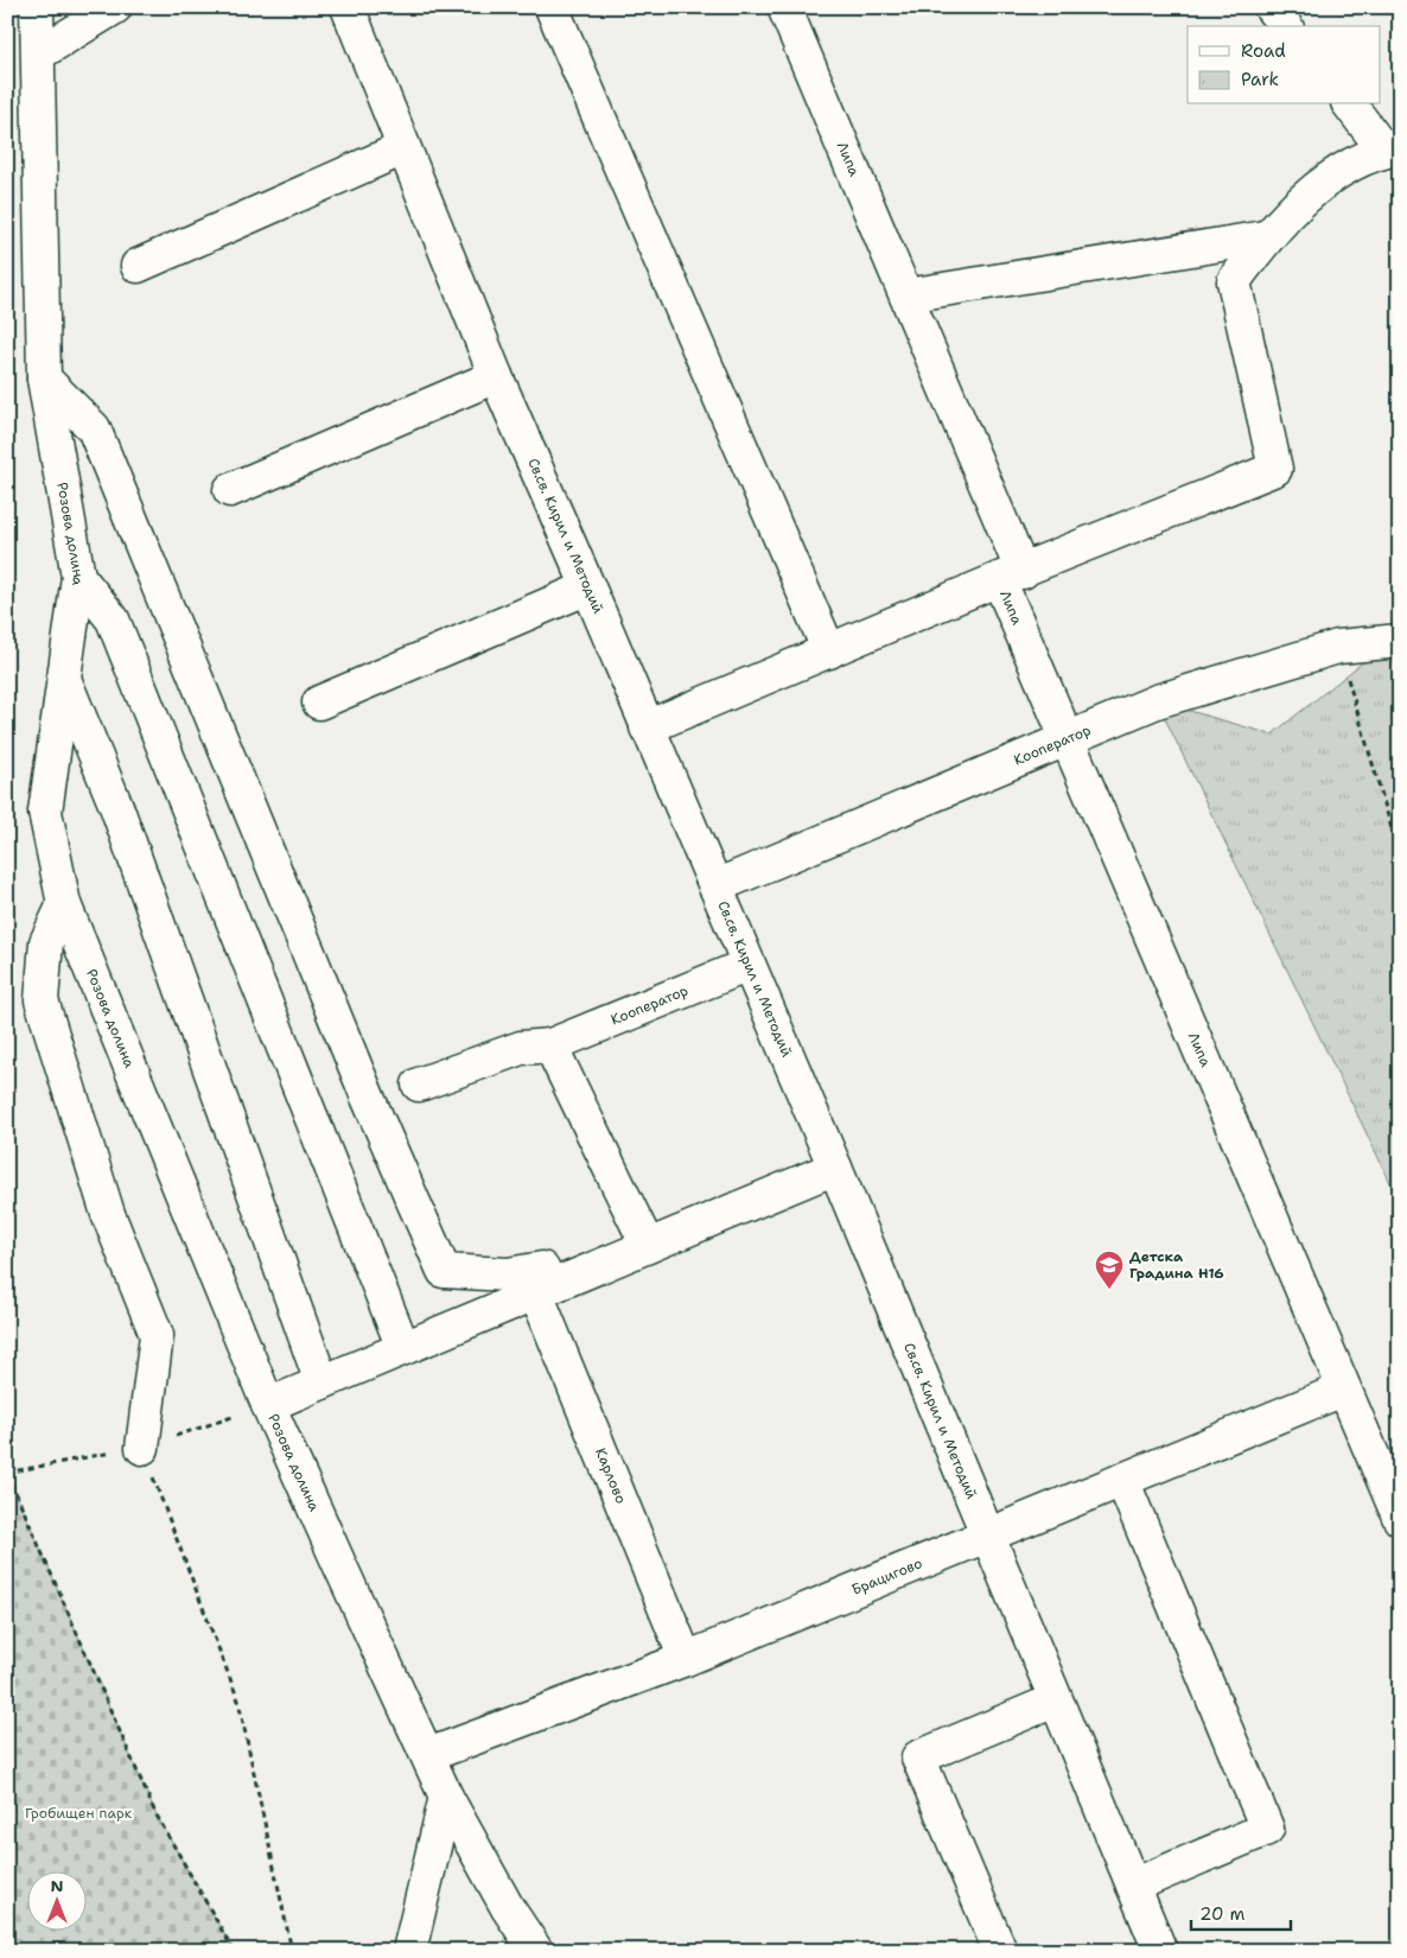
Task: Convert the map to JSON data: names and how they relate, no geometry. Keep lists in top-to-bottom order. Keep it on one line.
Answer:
{"streets":{"street":["Липа","Розова долина","Св.св. Кирил и Методий","Кооператор","Карлово","Брацигово"]},"crossings":[["Липа","Кооператор"],["Липа","Брацигово"],["Розова долина","Брацигово"],["Св.св. Кирил и Методий","Кооператор"],["Св.св. Кирил и Методий","Брацигово"],["Карлово","Брацигово"]],"parks":["Гробищен парк"],"places":{"school or university":["Детска Градина Н16"]},"legend":["Road","Park"],"scale_bar":"20 m","north":"top"}
